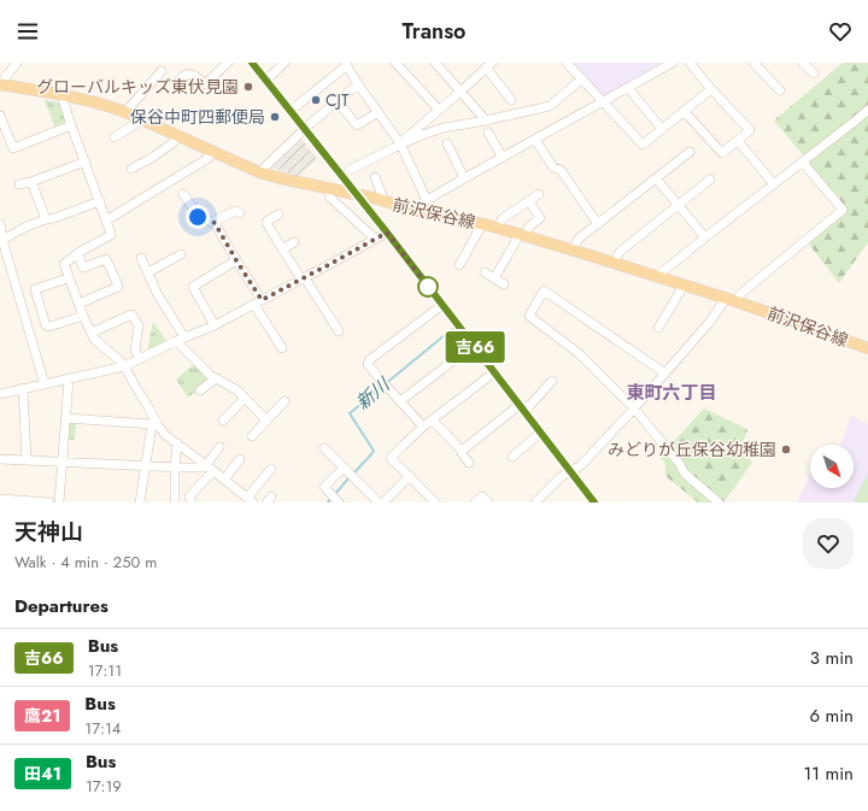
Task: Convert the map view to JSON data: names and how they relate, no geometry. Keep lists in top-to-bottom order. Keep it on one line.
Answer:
{"streets":{"main road":["前沢保谷線"]},"districts":["東町六丁目"],"water":["新川"],"places":["グローバルキッズ東伏見園","CJT","保谷中町四郵便局","みどりが丘保谷幼稚園"],"lines":["bus line 吉66"],"north":"bottom right","page":{"header":"Transo","on_map":"吉66","heading":[["天神山","Walk · 4 min · 250 m"],"Departures"],"list":[{"mark":"吉66","name":"Bus","note":"17:11","value":"3 min"},{"mark":"鷹21","name":"Bus","note":"17:14","value":"6 min"},{"mark":"田41","name":"Bus","note":"17:19","value":"11 min"}]}}
